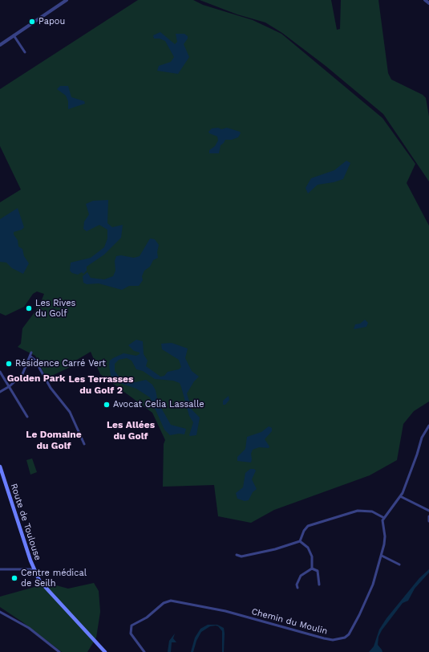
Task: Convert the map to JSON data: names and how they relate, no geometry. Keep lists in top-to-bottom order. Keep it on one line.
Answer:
{"streets":{"main road":["Route de Toulouse"],"street":["Chemin du Moulin"]},"districts":["Golden Park","Les Terrasses du Golf 2","Les Allées du Golf","Le Domaine du Golf"],"places":["Papou","Les Rives du Golf","Résidence Carré Vert","Avocat Celia Lassalle","Centre médical de Seilh"]}
